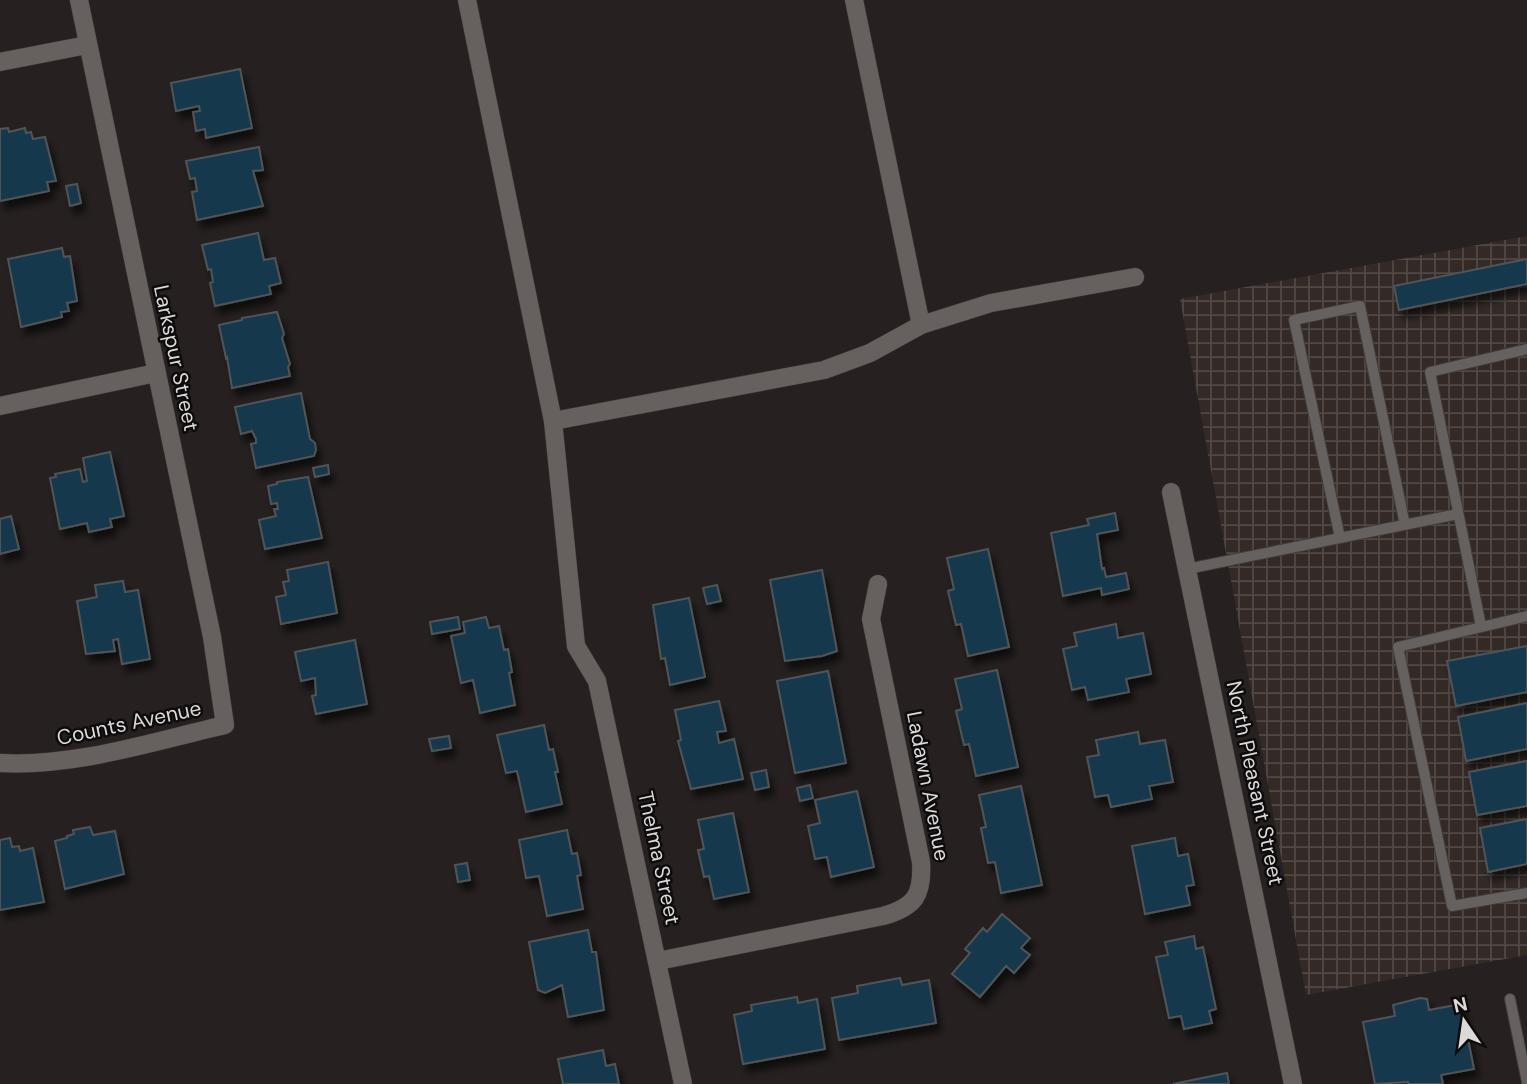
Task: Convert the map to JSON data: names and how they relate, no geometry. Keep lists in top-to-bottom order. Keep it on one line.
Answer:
{"streets":{"street":["Larkspur Street","Counts Avenue","North Pleasant Street","Ladawn Avenue","Thelma Street"]},"crossings":[["Larkspur Street","Counts Avenue"],["Ladawn Avenue","Thelma Street"]],"north":"top"}
